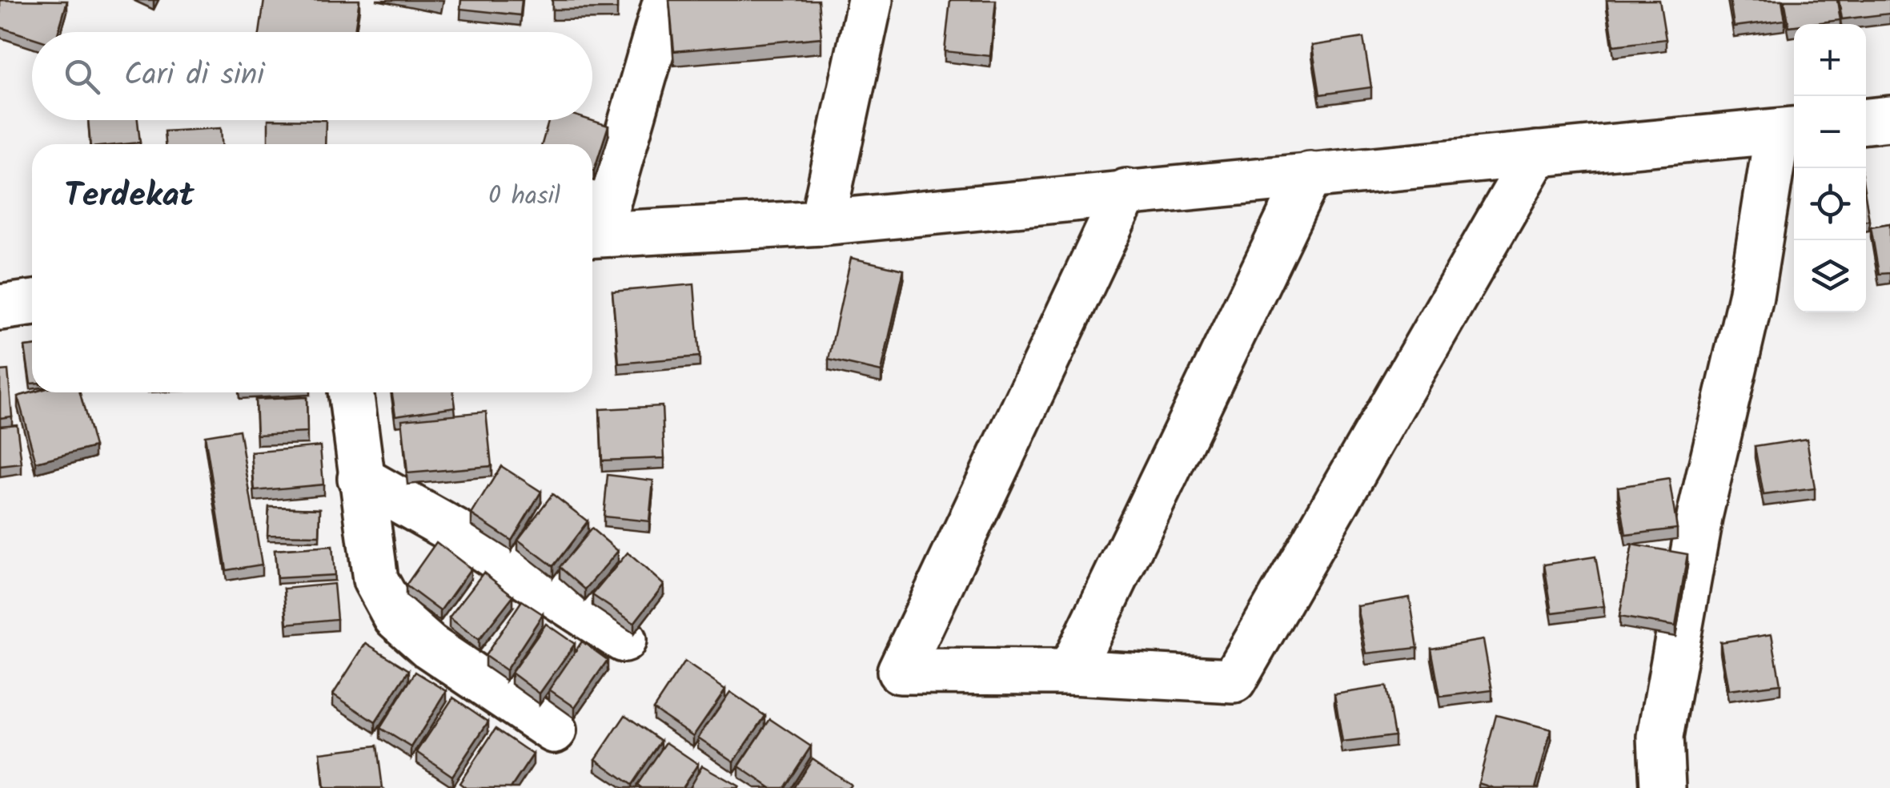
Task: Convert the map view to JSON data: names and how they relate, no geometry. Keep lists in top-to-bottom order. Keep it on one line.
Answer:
{"page":{"map_buttons":["+","−"],"search":"Cari di sini","heading":["Terdekat","0 hasil"]}}
